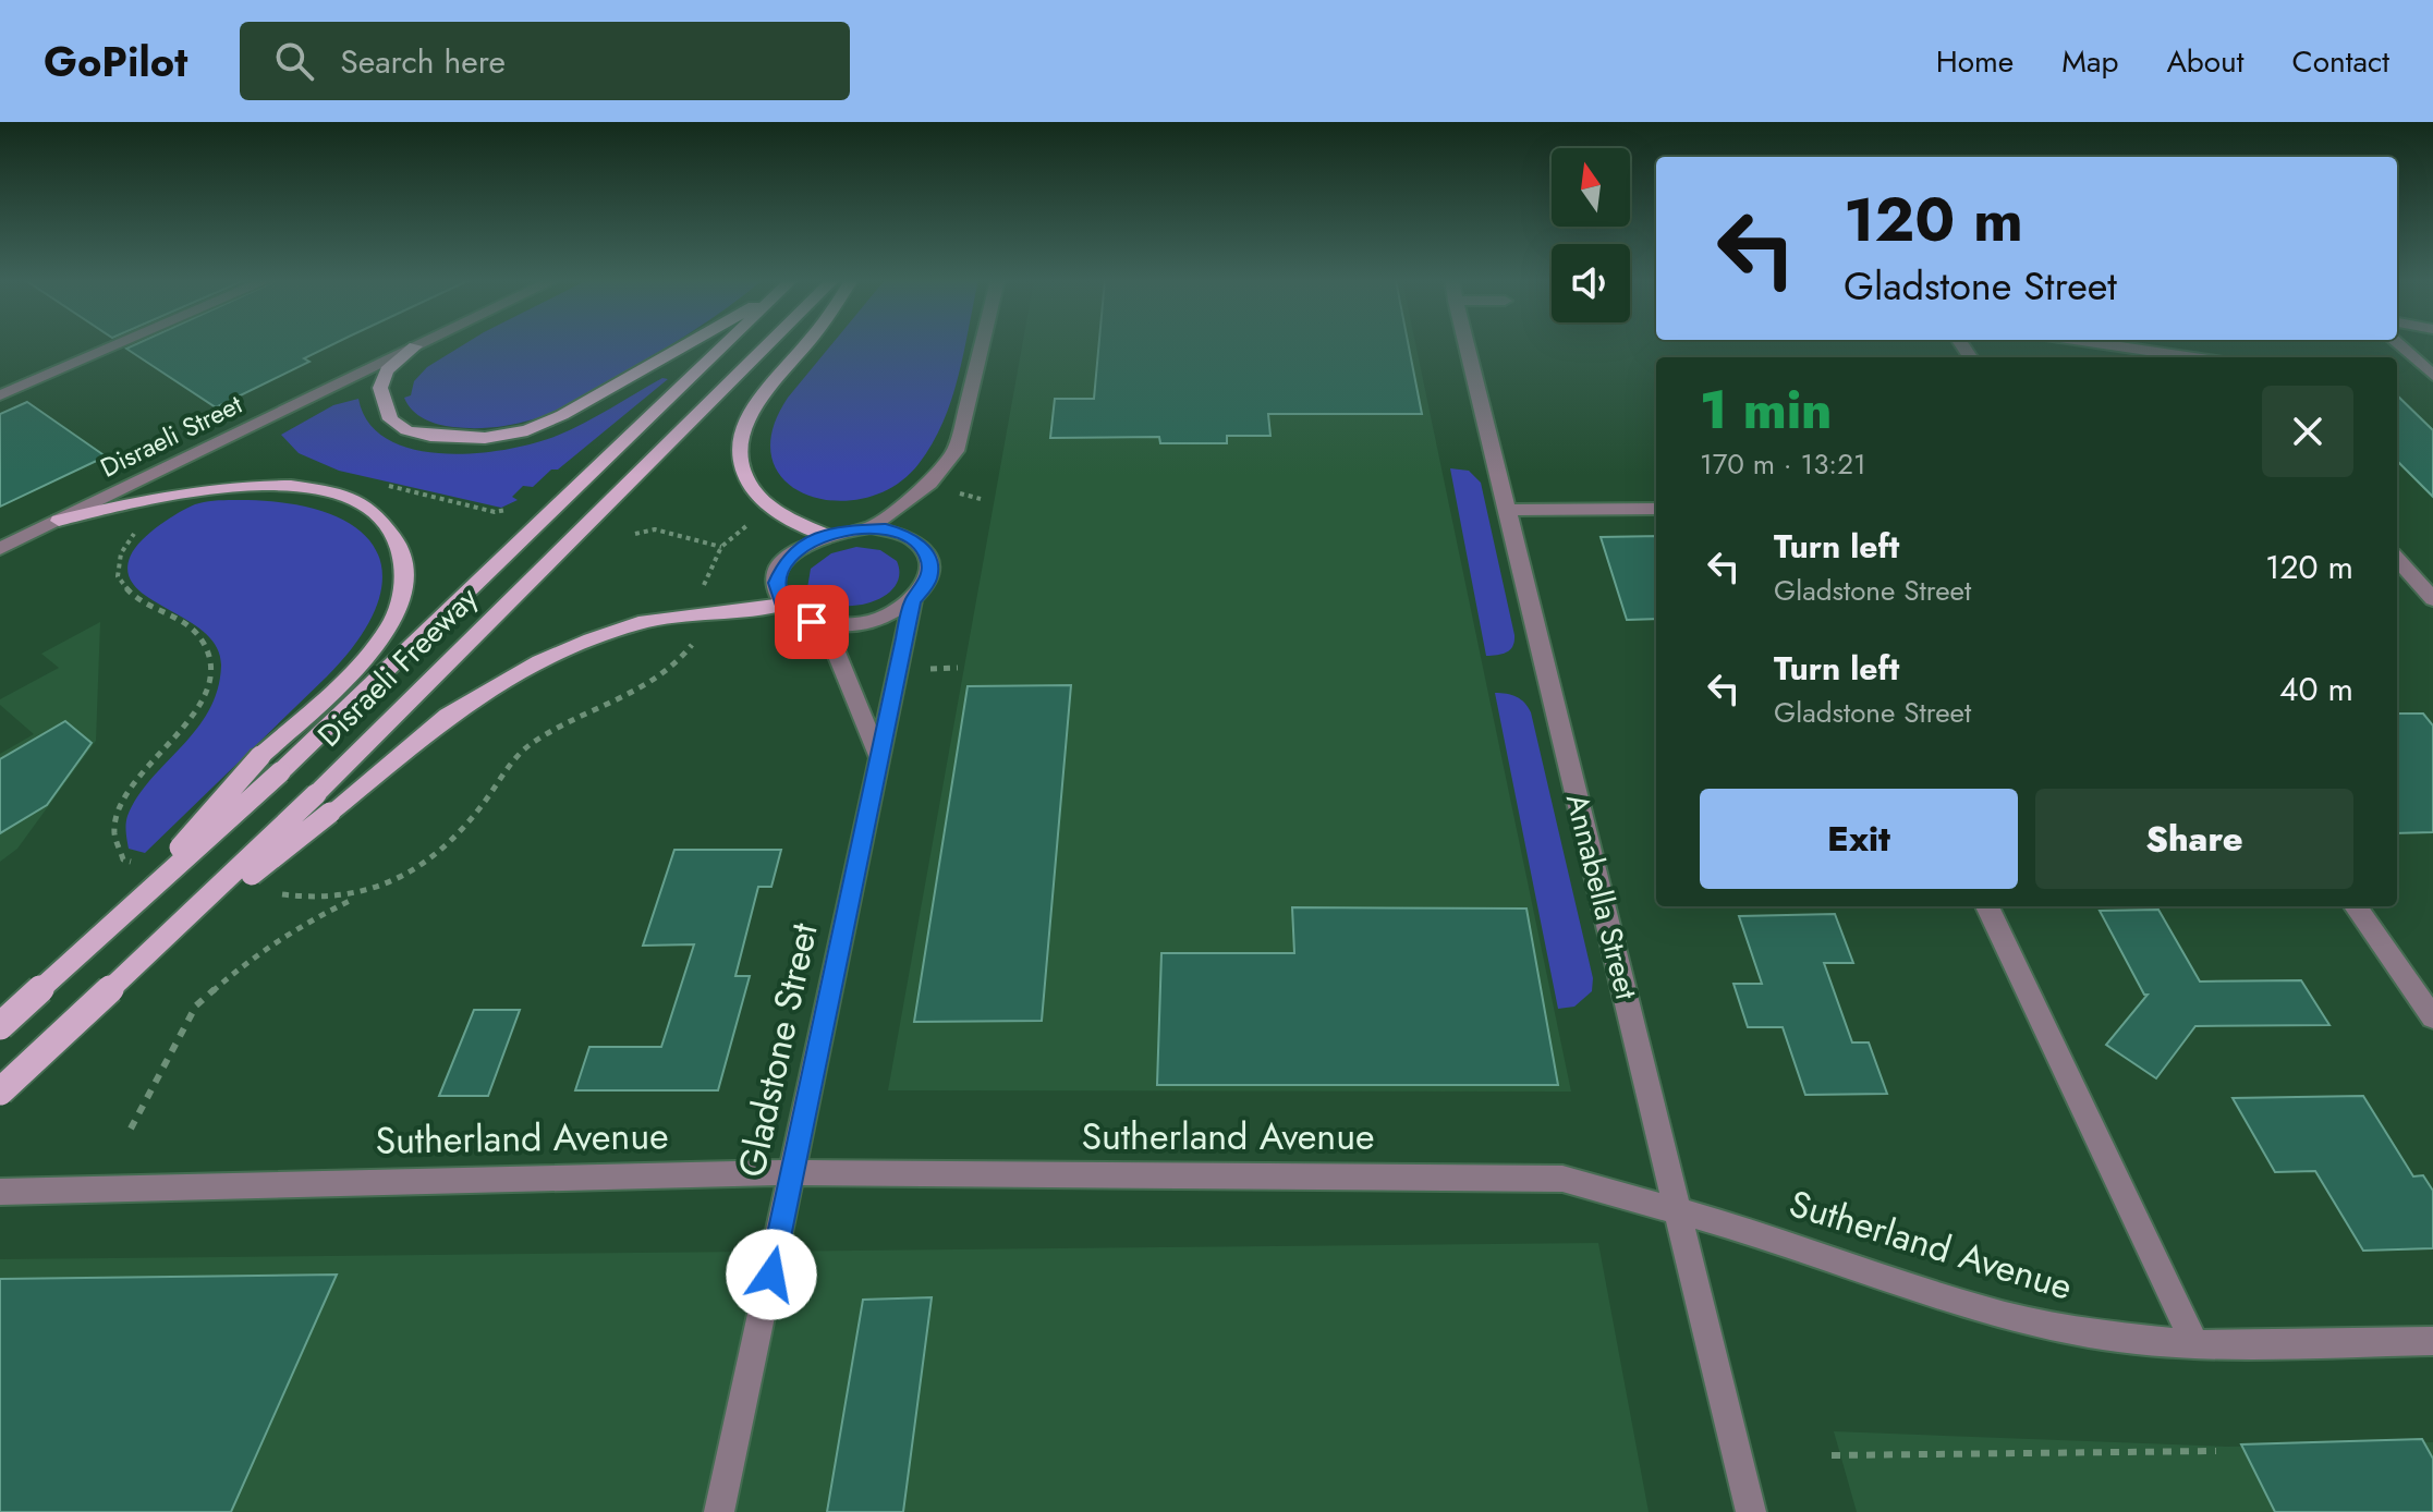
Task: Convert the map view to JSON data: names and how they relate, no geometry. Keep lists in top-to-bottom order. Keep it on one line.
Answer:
{"streets":{"main road":["Disraeli Freeway"],"street":["Disraeli Street","Annabella Street","Gladstone Street","Sutherland Avenue"]},"crossings":[["Annabella Street","Sutherland Avenue"],["Gladstone Street","Sutherland Avenue"]],"north":"top","page":{"header":"GoPilot","search":"Search here","nav":["Home","Map","About","Contact"],"turn":["120 m","Gladstone Street"],"heading":["1 min","170 m · 13:21"],"list":[{"name":"Turn left","note":"Gladstone Street","value":"120 m"},{"name":"Turn left","note":"Gladstone Street","value":"40 m"}],"buttons":["Exit","Share"]}}
